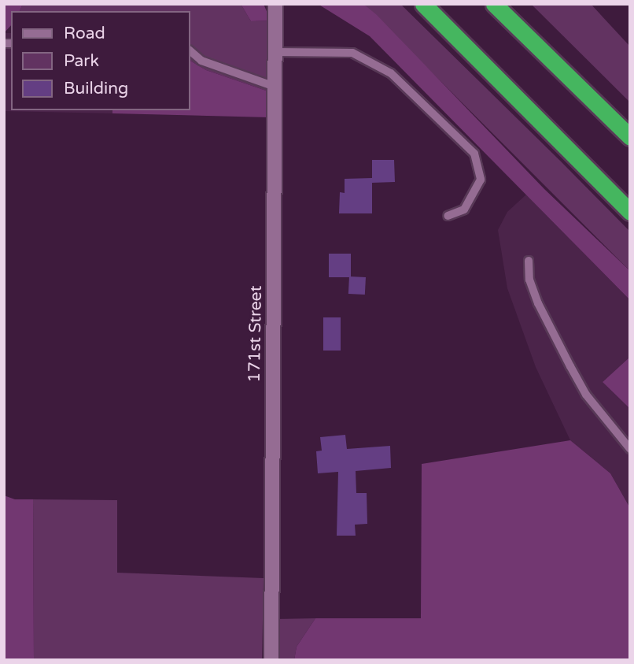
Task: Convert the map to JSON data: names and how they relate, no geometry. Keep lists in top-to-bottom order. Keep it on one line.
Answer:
{"streets":{"street":["171st Street"]},"legend":["Road","Park","Building"]}
